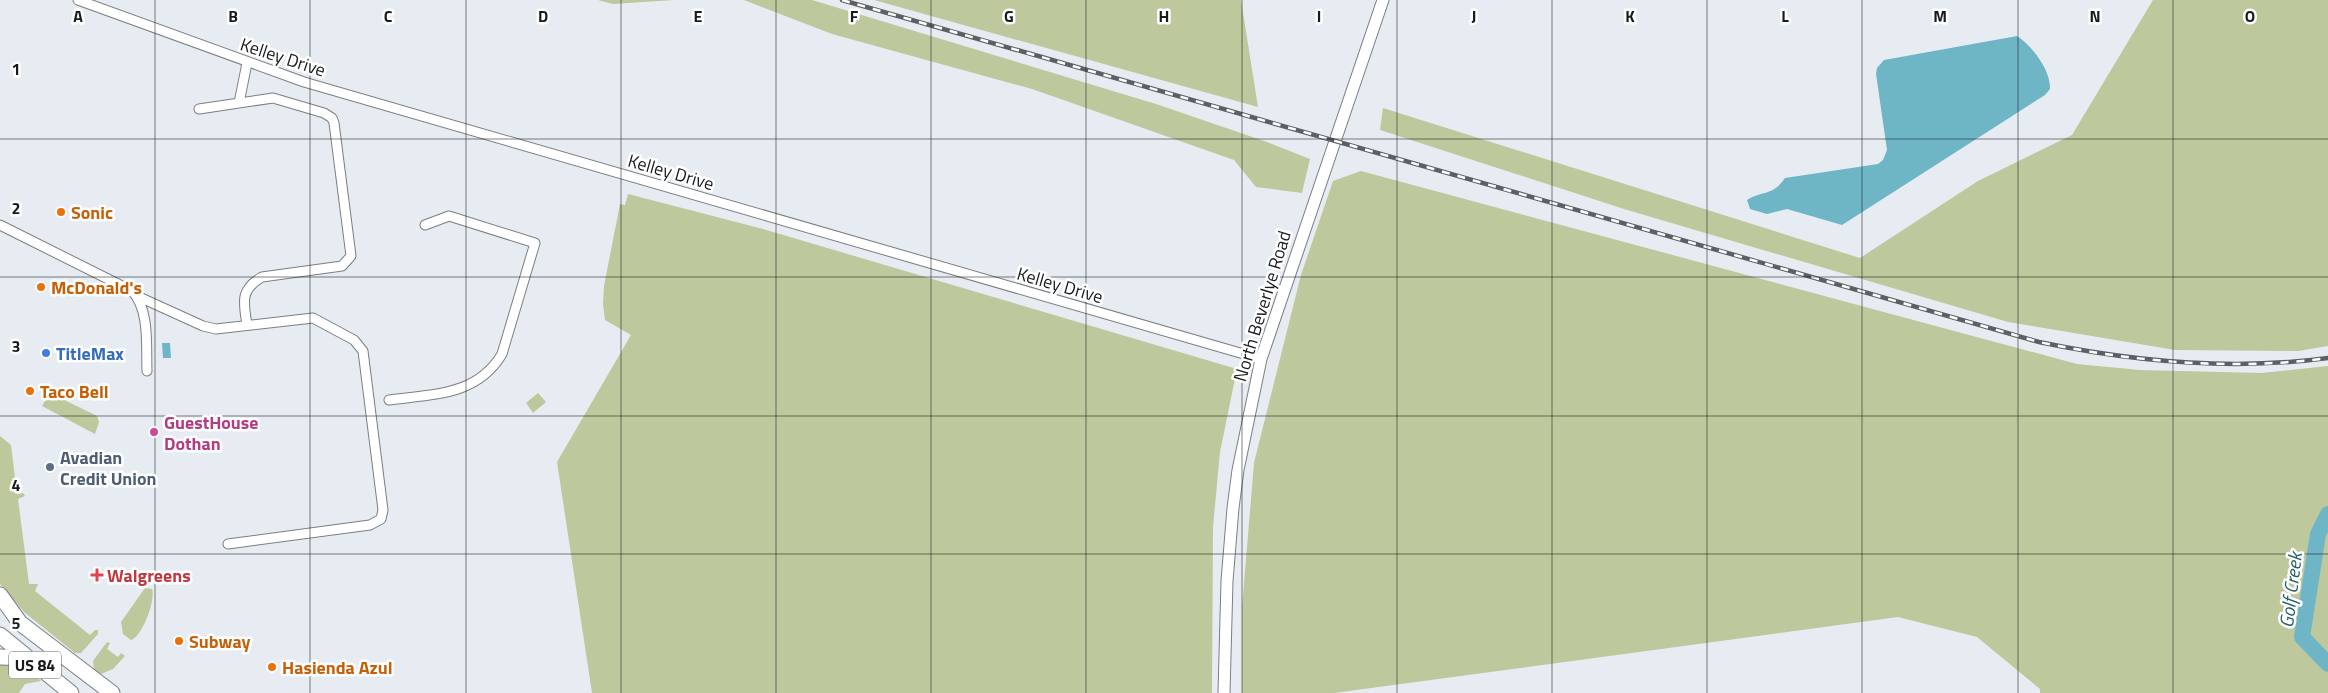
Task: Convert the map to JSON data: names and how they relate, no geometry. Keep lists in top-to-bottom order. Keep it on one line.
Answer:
{"streets":{"highway":["US 84"],"street":["Kelley Drive","North Beverlye Road"]},"crossings":[["Kelley Drive","North Beverlye Road"]],"water":["Golf Creek"],"places":{"other":["Sonic","McDonald's","TitleMax","Taco Bell","GuestHouse Dothan","Avadian Credit Union","Subway","Hasienda Azul"],"health":["Walgreens"]},"grid":{"columns":["A","B","C","D","E","F","G","H","I","J","K","L","M","N","O"],"rows":["1","2","3","4","5"]}}
